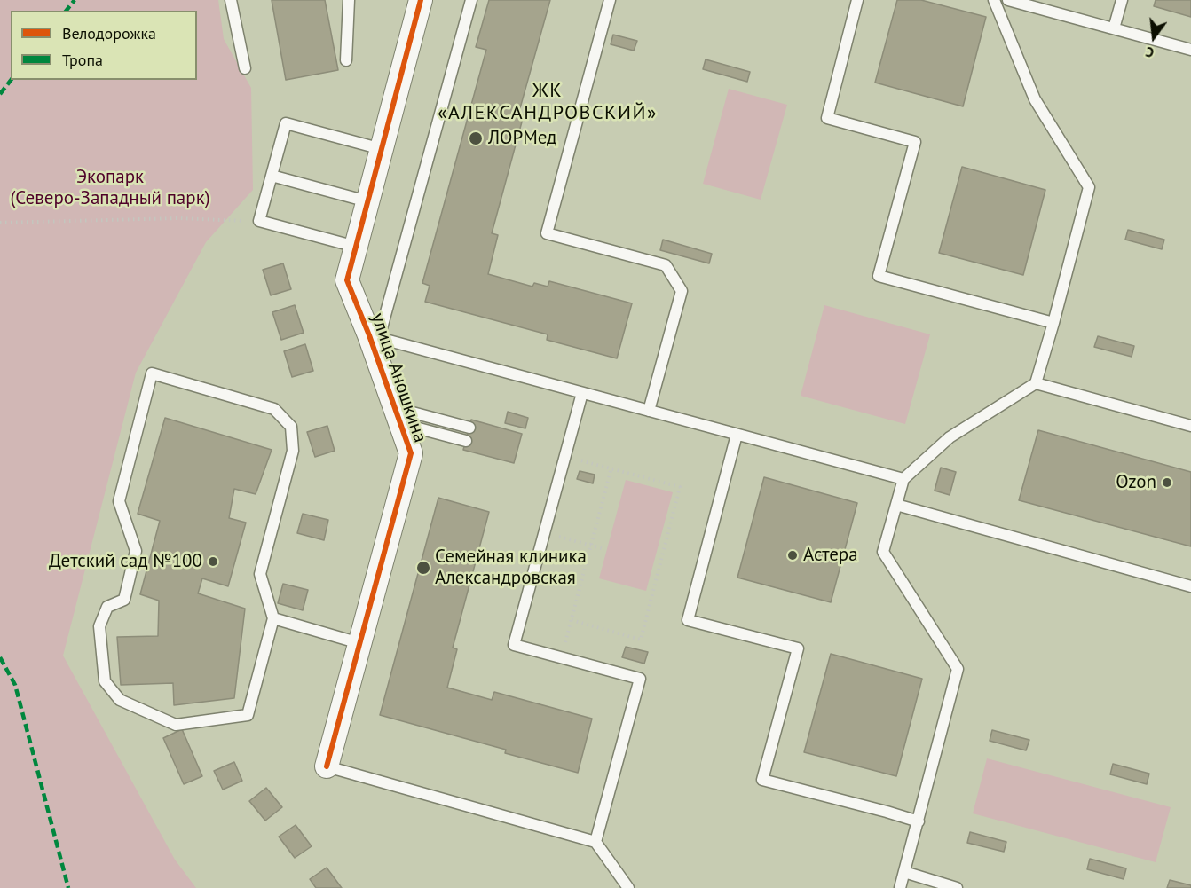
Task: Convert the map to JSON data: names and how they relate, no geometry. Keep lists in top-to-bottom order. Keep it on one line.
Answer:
{"streets":{"street":["улица Аношкина"]},"districts":["ЖК «АЛЕКСАНДРОВСКИЙ»"],"parks":["Экопарк (Северо-Западный парк)"],"places":["ЛОРМед","Ozon","Астера","Детский сад №100","Семейная клиника Александровская"],"legend":["Велодорожка","Тропа"],"north":"bottom"}
